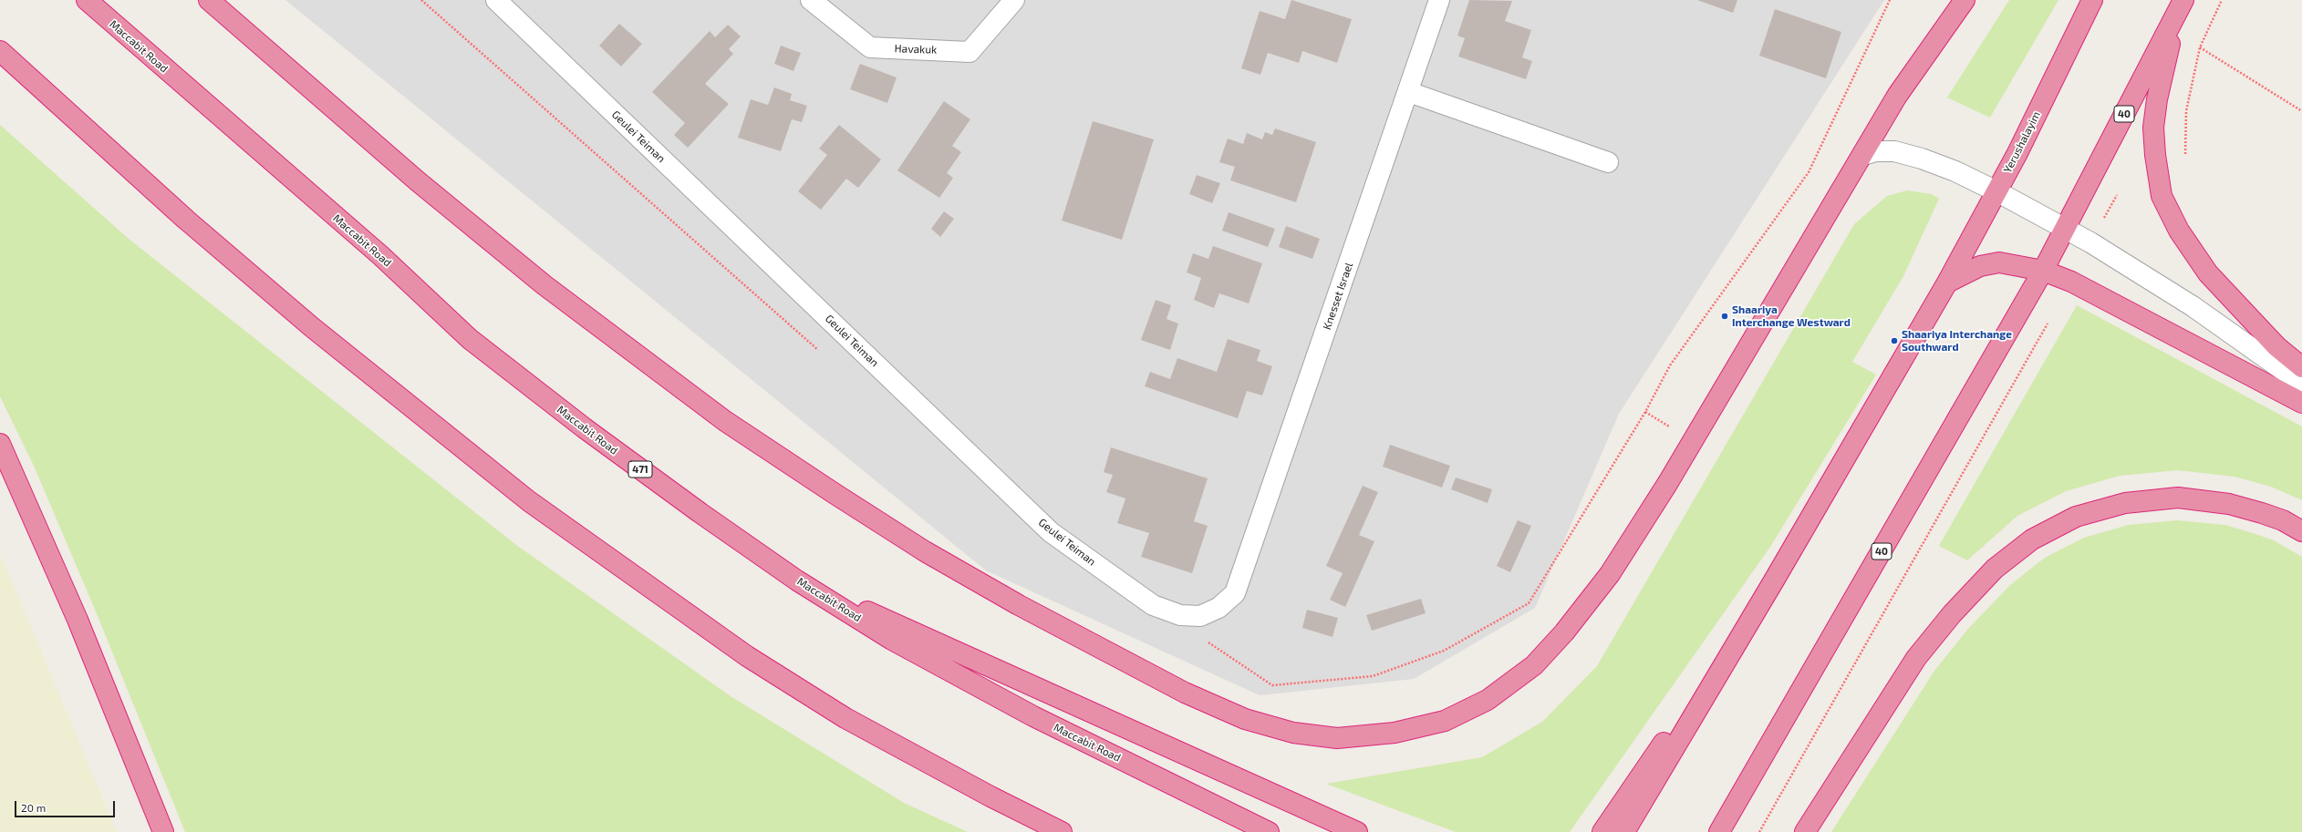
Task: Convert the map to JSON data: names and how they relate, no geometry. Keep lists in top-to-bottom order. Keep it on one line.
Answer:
{"streets":{"highway":["Maccabit Road","40","Yerushalayim","471"],"street":["Havakuk","Geulei Teiman","Knesset Israel"]},"crossings":[["Geulei Teiman","Knesset Israel"]],"places":["Shaariya Interchange Westward","Shaariya Interchange Southward"],"scale_bar":"20 m"}
